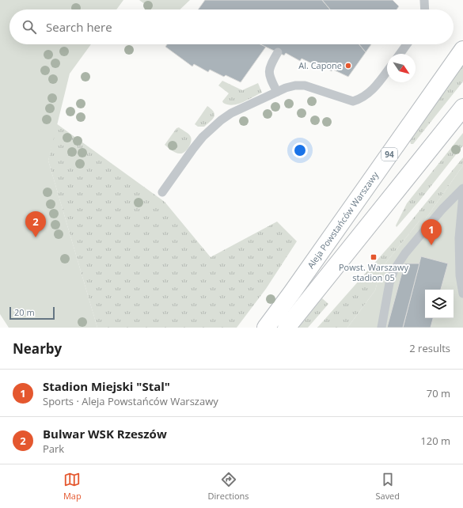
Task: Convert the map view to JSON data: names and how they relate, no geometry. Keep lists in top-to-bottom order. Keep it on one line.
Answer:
{"streets":{"main road":["94","Aleja Powstańców Warszawy"]},"places":{"other":["Al. Capone"],"transit":["Powst. Warszawy stadion 05"]},"scale_bar":"20 m","north":"bottom right","page":{"search":"Search here","pins":["2","1"],"scale":"20 m","heading":["Nearby","2 results"],"list":[{"mark":"1","name":"Stadion Miejski \"Stal\"","note":"Sports · Aleja Powstańców Warszawy","value":"70 m"},{"mark":"2","name":"Bulwar WSK Rzeszów","note":"Park","value":"120 m"}],"nav":["Map","Directions","Saved"]}}
